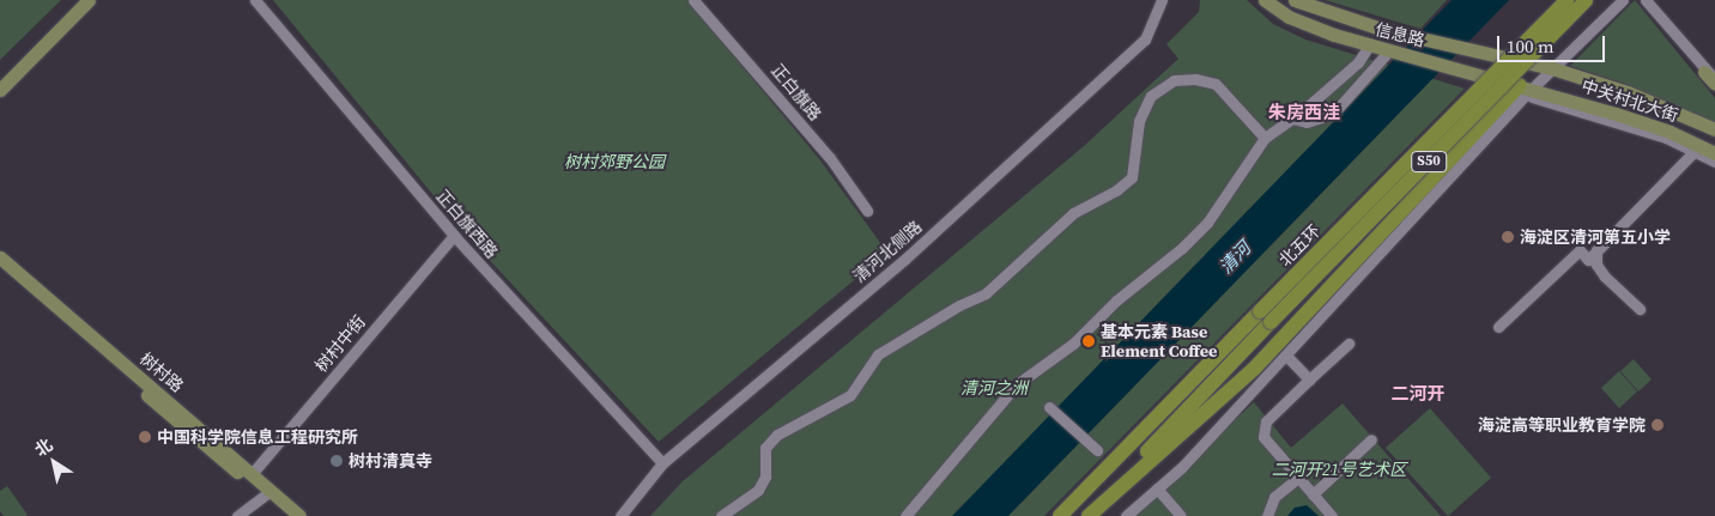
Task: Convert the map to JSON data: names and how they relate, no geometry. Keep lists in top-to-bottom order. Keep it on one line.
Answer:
{"streets":{"highway":["S50","北五环"],"main road":["信息路","中关村北大街","树村路"],"street":["正白旗路","正白旗西路","清河北侧路","树村中街"]},"crossings":[["信息路","中关村北大街"],["正白旗西路","清河北侧路"],["正白旗西路","树村中街"],["树村中街","树村路"]],"districts":["朱房西洼","二河开"],"water":["清河"],"parks":["树村郊野公园","清河之洲","二河开21号艺术区"],"places":["海淀区清河第五小学","基本元素 Base Element Coffee","海淀高等职业教育学院","中国科学院信息工程研究所","树村清真寺"],"scale_bar":"100 m","north":"top left"}
